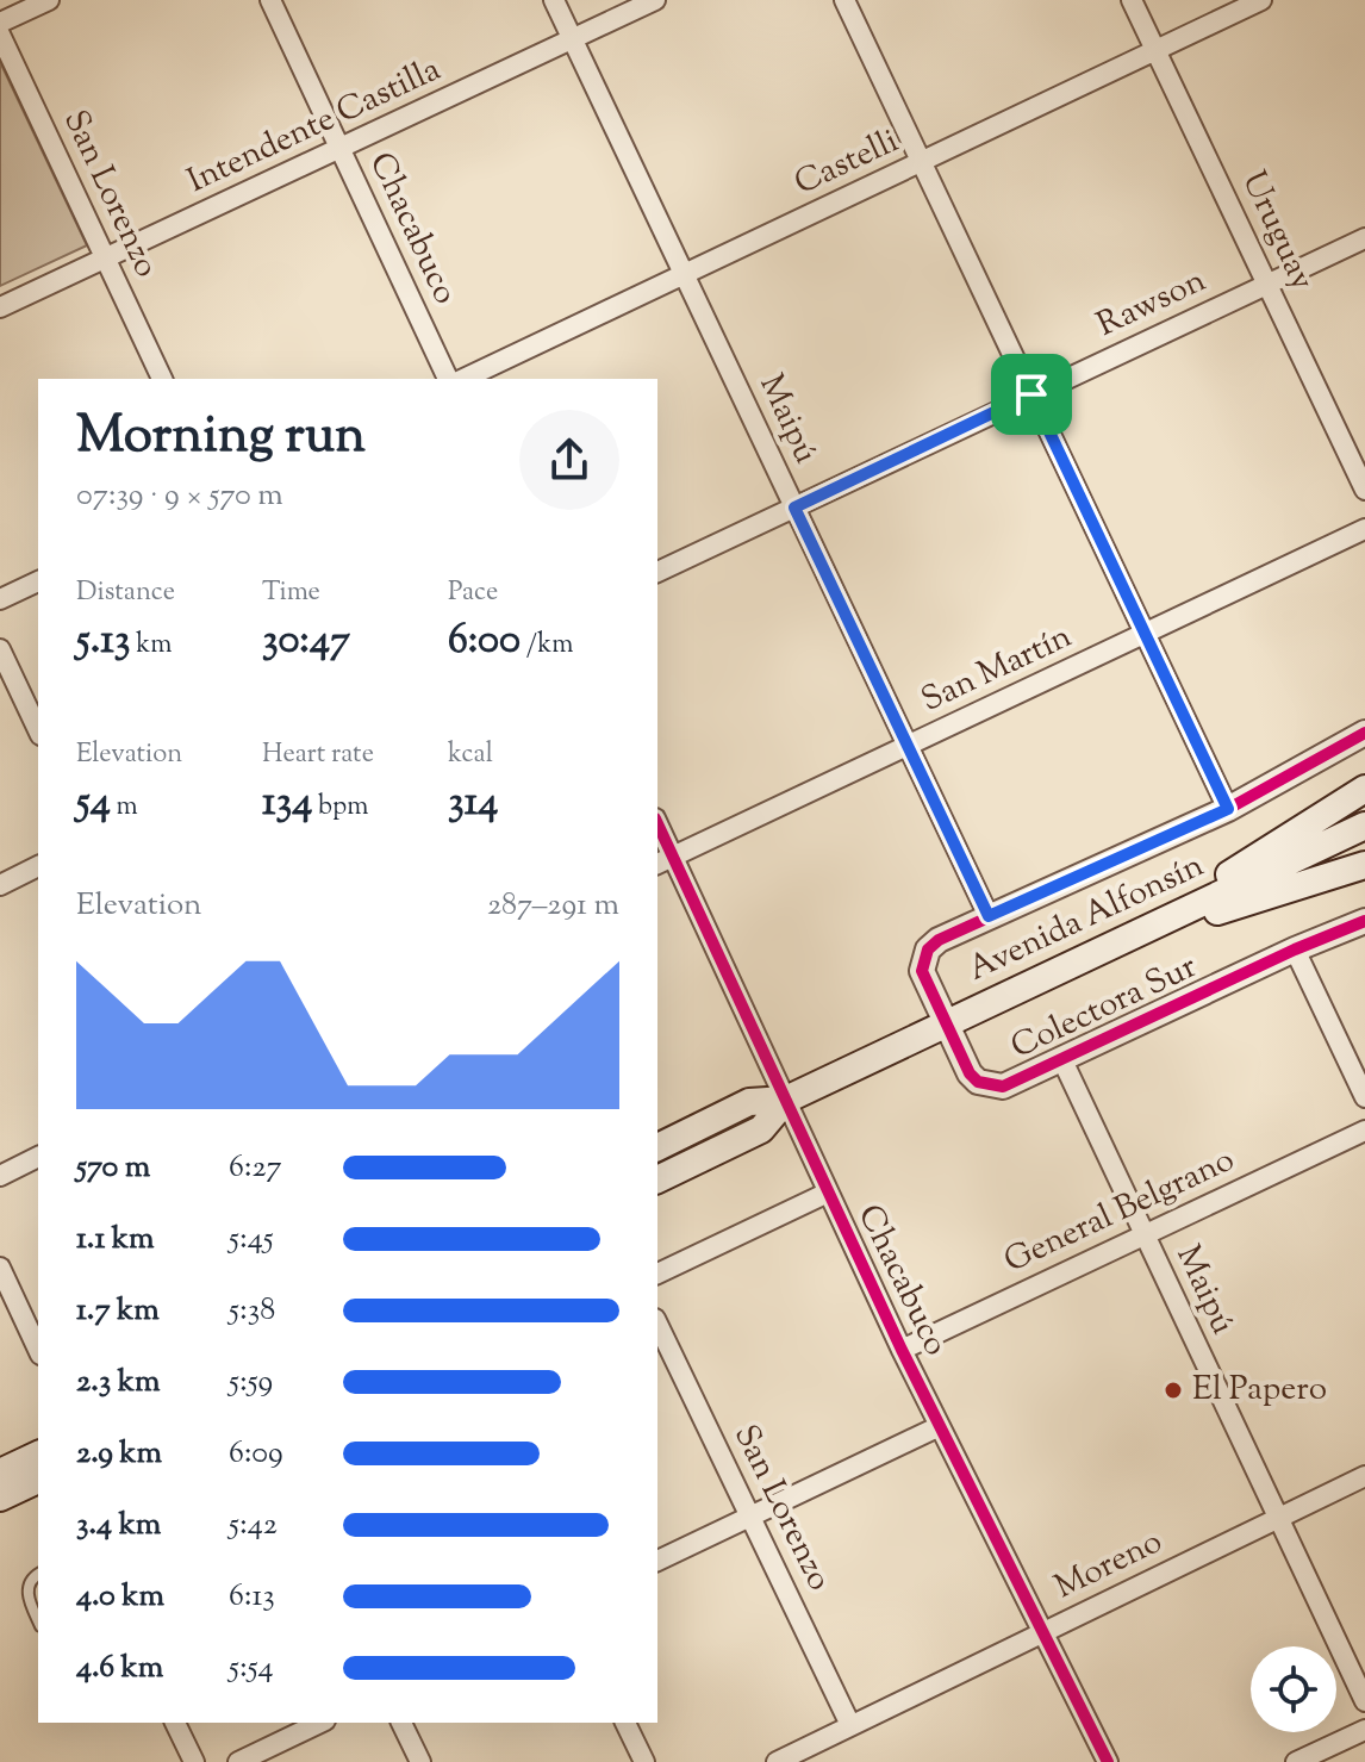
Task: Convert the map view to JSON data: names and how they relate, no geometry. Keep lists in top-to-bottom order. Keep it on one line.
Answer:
{"streets":{"main road":["Avenida Alfonsín"],"street":["Intendente Castilla","Castelli","San Lorenzo","Chacabuco","Uruguay","Rawson","Maipú","San Martín","Colectora Sur","General Belgrano","Moreno"]},"crossings":[["Intendente Castilla","San Lorenzo"],["Intendente Castilla","Chacabuco"],["Intendente Castilla","Maipú"],["Castelli","Uruguay"],["Castelli","Maipú"],["San Lorenzo","Moreno"],["Chacabuco","San Martín"],["Chacabuco","Avenida Alfonsín"],["Chacabuco","General Belgrano"],["Chacabuco","Moreno"],["Uruguay","Rawson"],["Rawson","Maipú"],["Maipú","San Martín"],["Maipú","Colectora Sur"],["Maipú","General Belgrano"],["Maipú","Moreno"],["Avenida Alfonsín","Colectora Sur"]],"places":["El Papero"],"page":{"heading":["Morning run","07:39 · 9 × 570 m"],"stats":[["Distance","5.13 km"],["Time","30:47"],["Pace","6:00 /km"],["Elevation","54 m"],["Heart rate","134 bpm"],["kcal","314"]],"chart":["Elevation","287–291 m"],"list":[{"name":"570 m","note":"6:27"},{"name":"1.1 km","note":"5:45"},{"name":"1.7 km","note":"5:38"},{"name":"2.3 km","note":"5:59"},{"name":"2.9 km","note":"6:09"},{"name":"3.4 km","note":"5:42"},{"name":"4.0 km","note":"6:13"},{"name":"4.6 km","note":"5:54"}]}}
